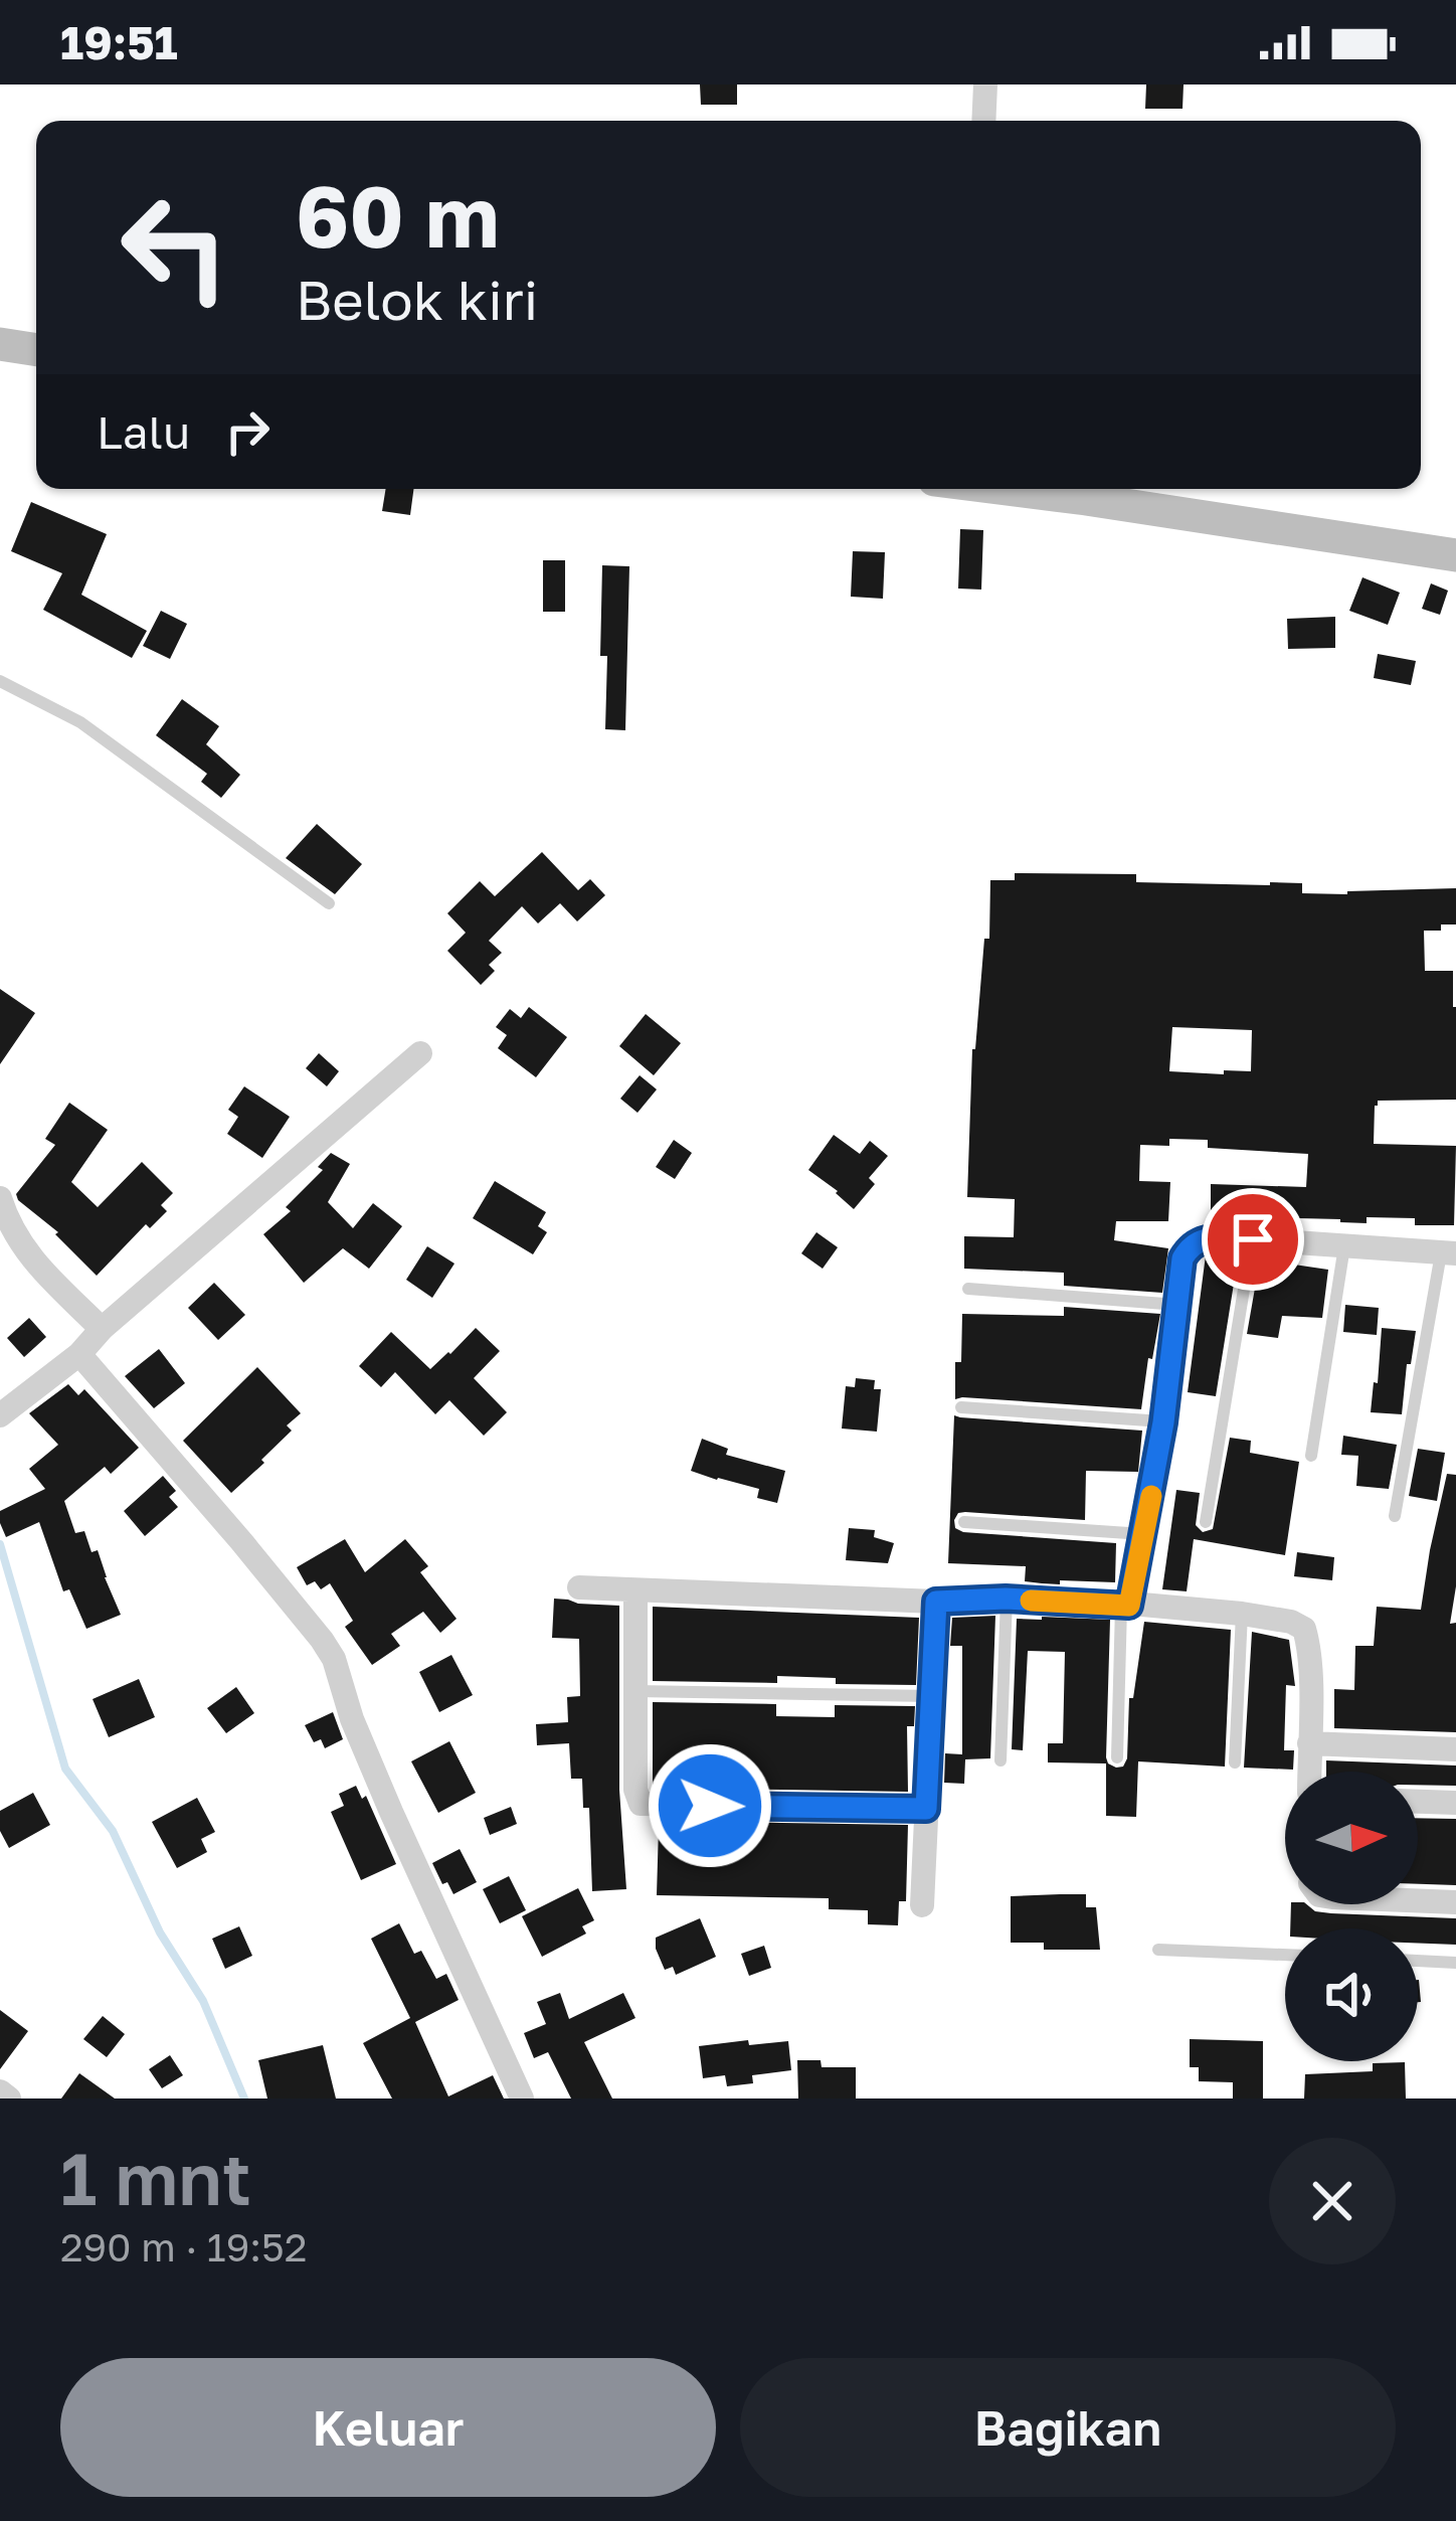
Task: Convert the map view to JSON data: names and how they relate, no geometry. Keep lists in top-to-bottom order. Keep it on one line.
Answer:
{"north":"right","page":{"status":"19:51","turn":["60 m","Belok kiri"],"then":"Lalu","heading":["1 mnt","290 m · 19:52"],"buttons":["Keluar","Bagikan"]}}
